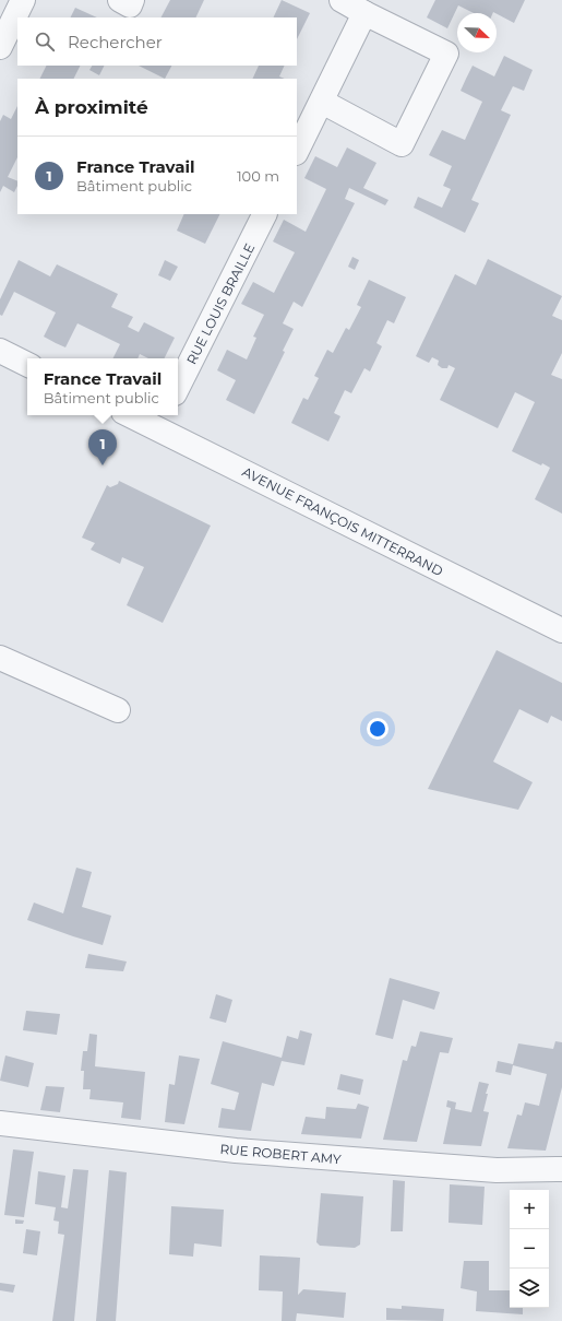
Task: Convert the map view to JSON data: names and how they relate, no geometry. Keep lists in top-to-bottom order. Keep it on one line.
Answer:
{"streets":{"street":["RUE LOUIS BRAILLE","AVENUE FRANÇOIS MITTERRAND","RUE ROBERT AMY"]},"north":"bottom right","page":{"search":"Rechercher","heading":"À proximité","list":[{"mark":"1","name":"France Travail","note":"Bâtiment public","value":"100 m"}],"popup":["France Travail","Bâtiment public"],"pins":"1","map_buttons":["+","−"]}}
